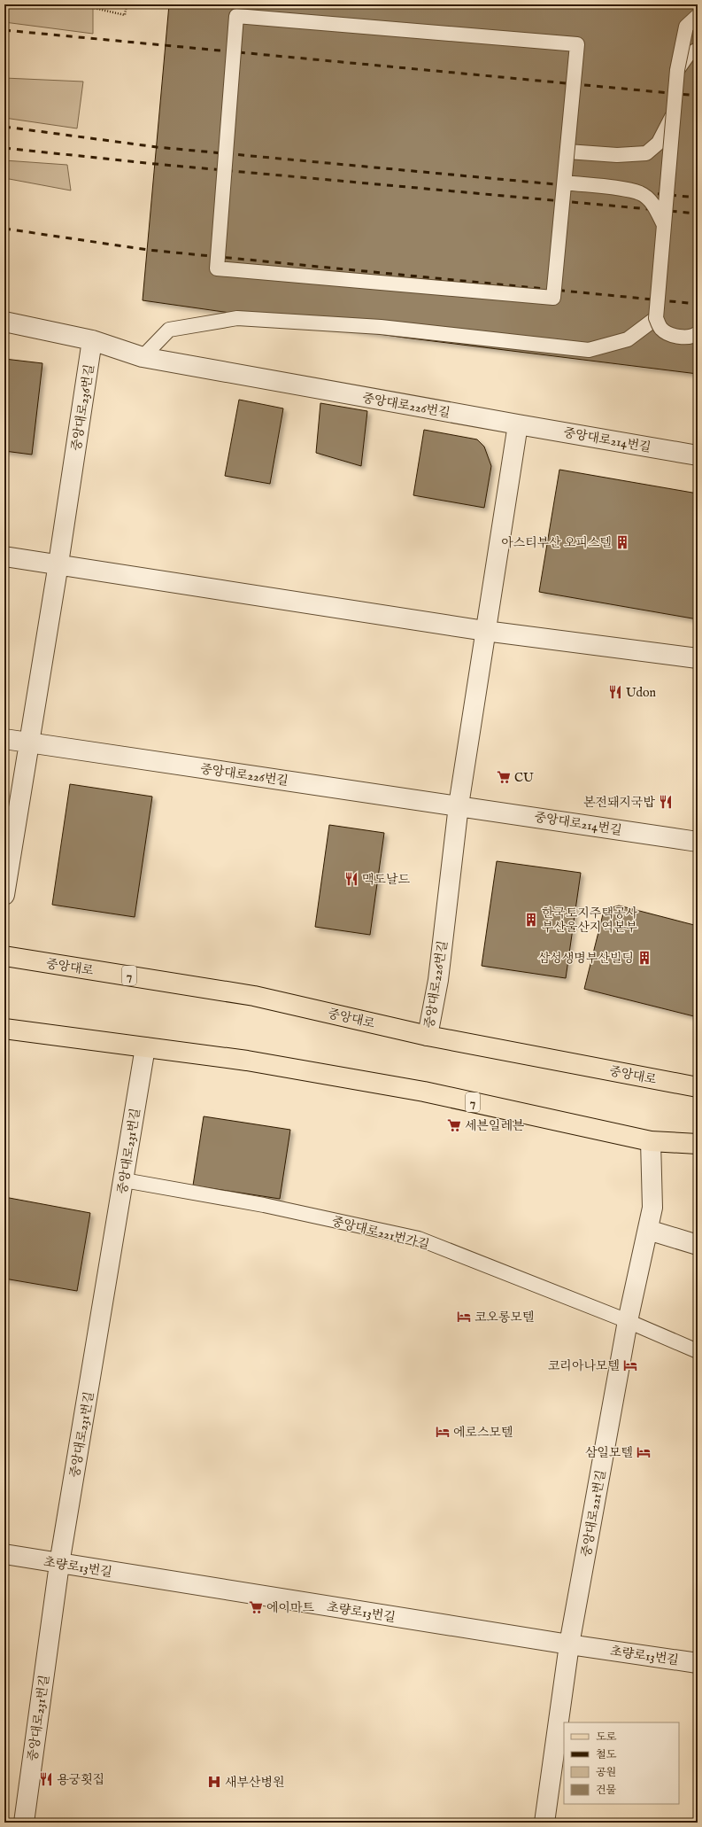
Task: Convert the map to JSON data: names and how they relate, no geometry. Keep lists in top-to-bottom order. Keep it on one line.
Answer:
{"streets":{"main road":["중앙대로","7"],"street":["중앙대로226번길","중앙대로236번길","중앙대로214번길","중앙대로231번길","중앙대로221번길","초량로13번길"],"lane":["중앙대로221번가길"]},"crossings":[["중앙대로226번길","중앙대로236번길"],["중앙대로226번길","중앙대로214번길"],["중앙대로226번길","중앙대로"],["7","중앙대로231번길"],["7","중앙대로221번길"],["중앙대로231번길","중앙대로221번가길"],["중앙대로231번길","초량로13번길"],["중앙대로221번가길","중앙대로221번길"],["중앙대로221번길","초량로13번길"]],"places":{"building":["아스티부산 오피스텔","한국토지주택공사 부산울산지역본부","삼성생명부산빌딩"],"restaurant":["Udon","본전돼지국밥","맥도날드","용궁횟집"],"supermarket":["CU","세븐일레븐","에이마트"],"hotel":["코오롱모텔","코리아나모텔","에로스모텔","삼일모텔"],"hospital":["새부산병원"]},"legend":["도로","철도","공원","건물"]}
